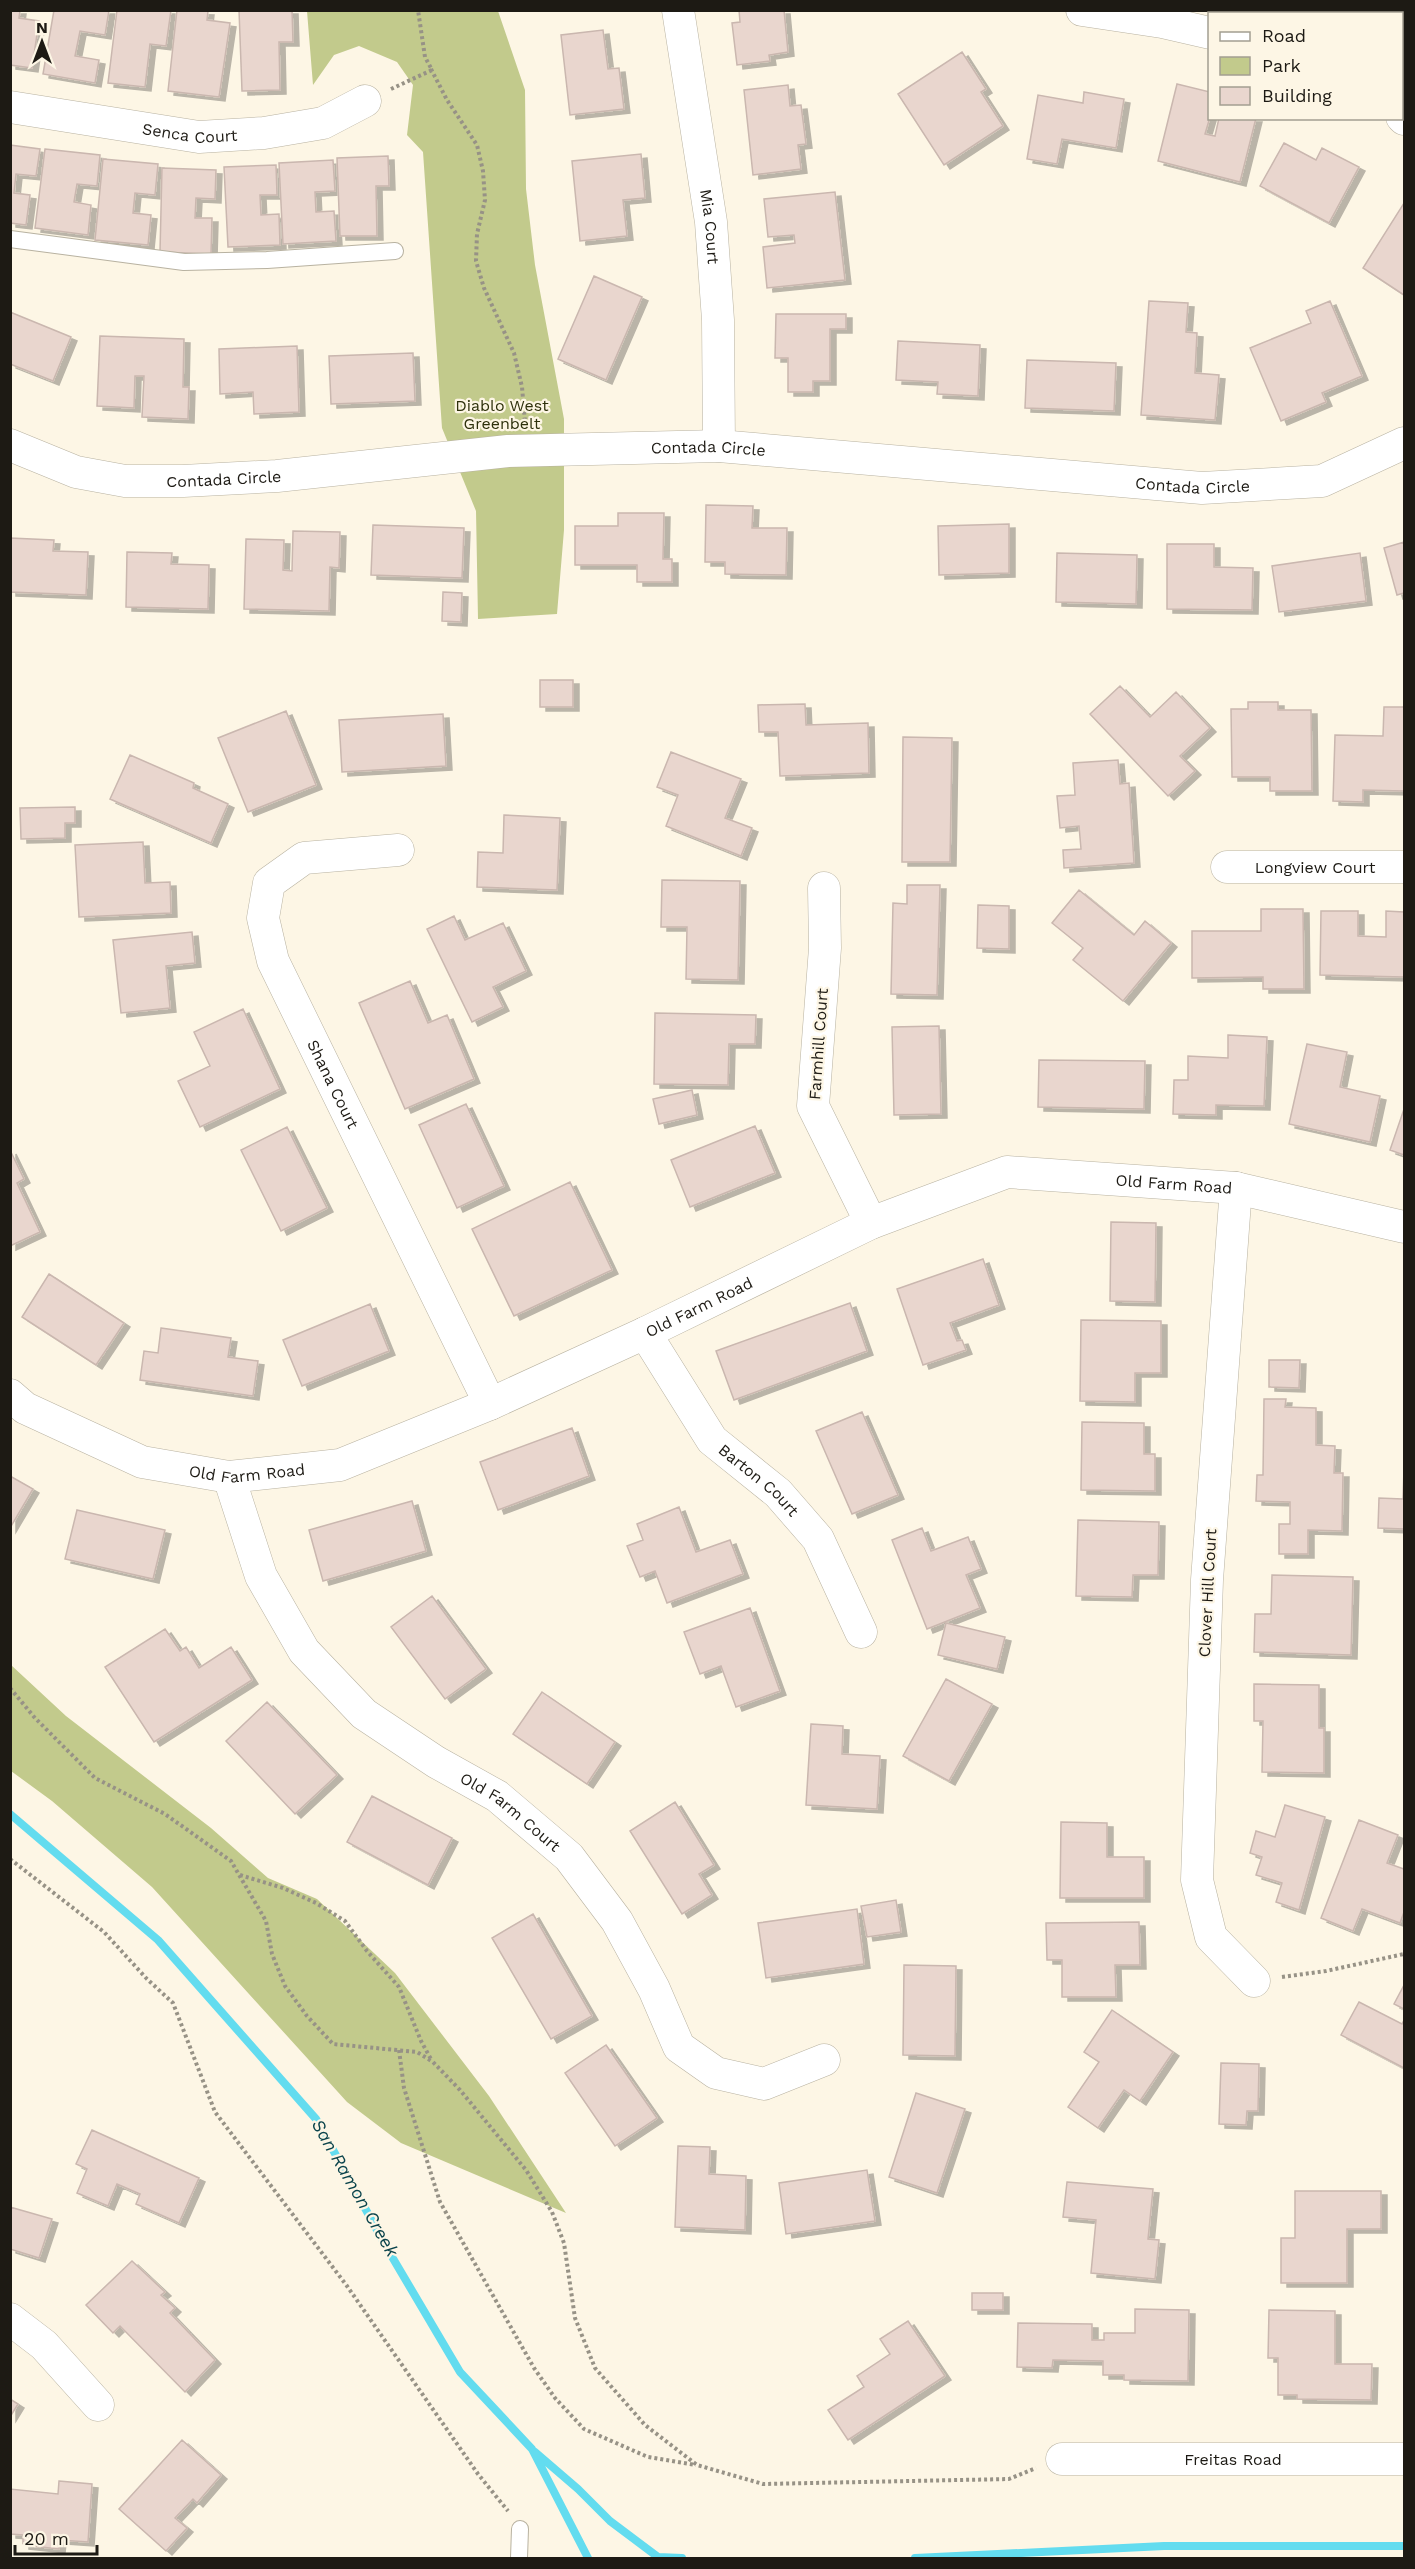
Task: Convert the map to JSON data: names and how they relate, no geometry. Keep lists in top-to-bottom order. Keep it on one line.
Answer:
{"streets":{"street":["Senca Court","Mia Court","Contada Circle","Longview Court","Farmhill Court","Shana Court","Old Farm Road","Barton Court","Clover Hill Court","Old Farm Court","Freitas Road"]},"crossings":[["Mia Court","Contada Circle"],["Farmhill Court","Old Farm Road"],["Shana Court","Old Farm Road"],["Old Farm Road","Barton Court"],["Old Farm Road","Clover Hill Court"],["Old Farm Road","Old Farm Court"]],"water":["San Ramon Creek"],"parks":["Diablo West Greenbelt"],"legend":["Road","Park","Building"],"scale_bar":"20 m","north":"top"}
